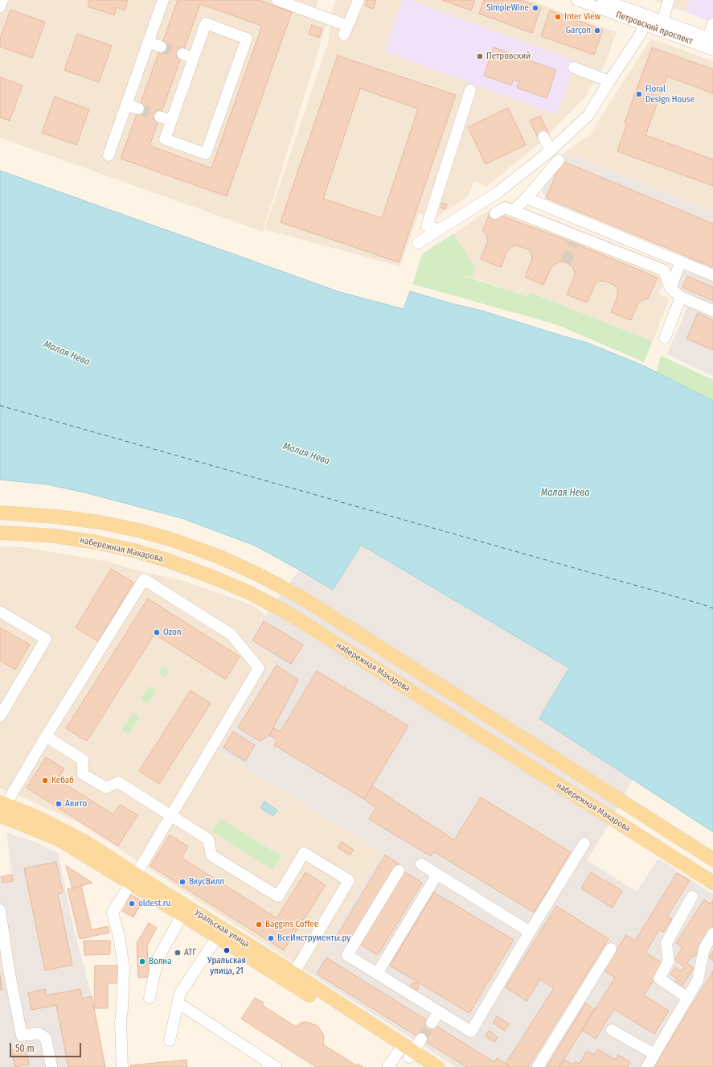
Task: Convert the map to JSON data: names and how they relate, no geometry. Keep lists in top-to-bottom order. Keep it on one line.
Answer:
{"streets":{"main road":["набережная Макарова","Уральская улица"],"street":["Петровский проспект"]},"water":["Малая Нева"],"places":["SimpleWine","Inter View","Garçon","Петровский","Floral Design House","Ozon","Кебаб","Авито","ВкусВилл","oldest.ru","Baggins Coffee","ВсеИнструменты.ру","Уральская улица, 21","АТГ","Волна"],"scale_bar":"50 m"}
